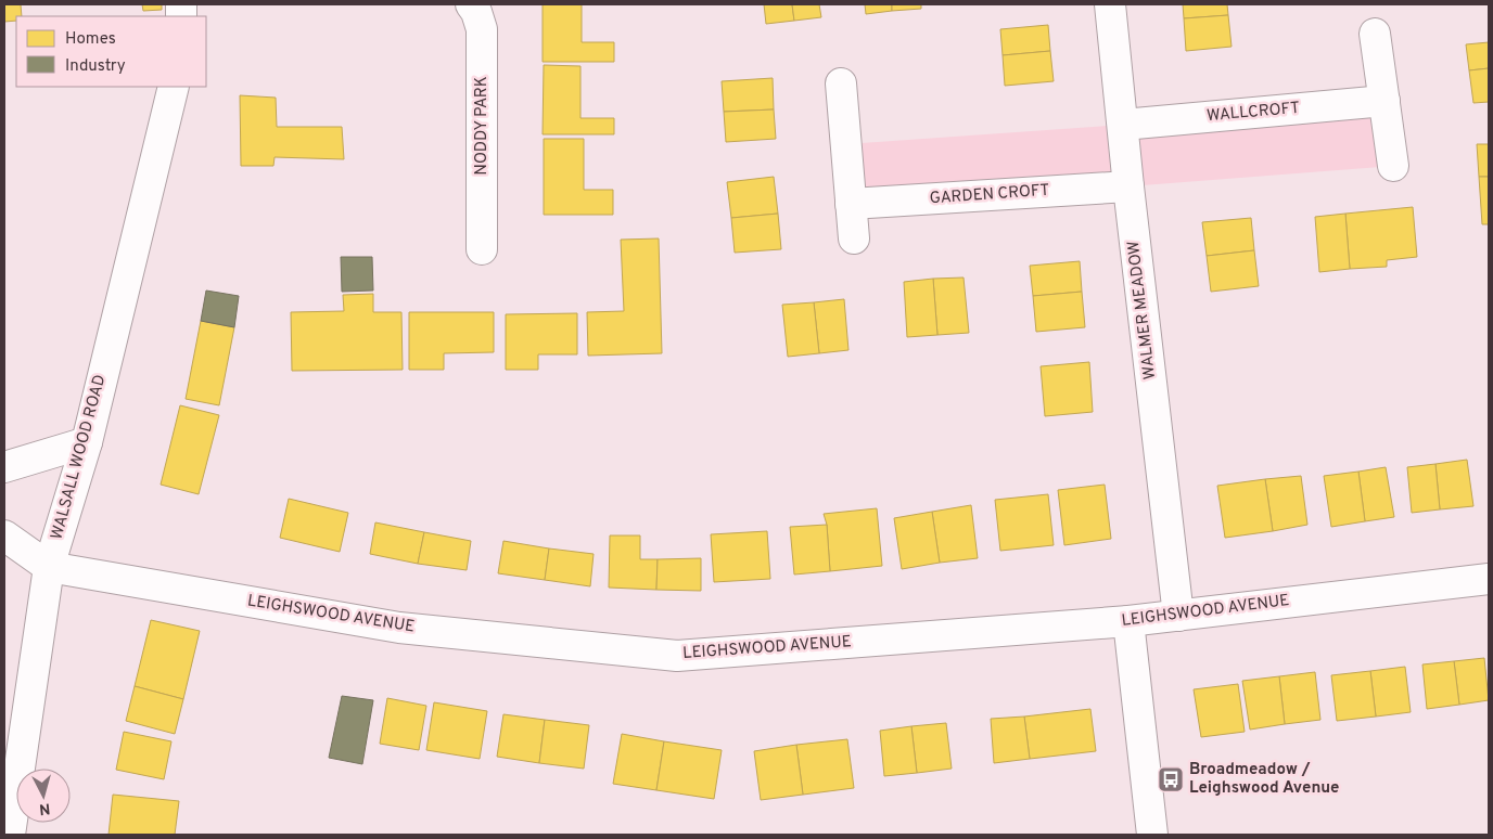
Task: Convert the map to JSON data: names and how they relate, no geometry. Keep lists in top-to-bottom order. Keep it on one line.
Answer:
{"streets":{"street":["WALLCROFT","NODDY PARK","GARDEN CROFT","WALMER MEADOW","WALSALL WOOD ROAD","LEIGHSWOOD AVENUE"]},"crossings":[["WALLCROFT","WALMER MEADOW"],["GARDEN CROFT","WALMER MEADOW"],["WALMER MEADOW","LEIGHSWOOD AVENUE"],["WALSALL WOOD ROAD","LEIGHSWOOD AVENUE"]],"places":{"bus stop":["Broadmeadow / Leighswood Avenue"]},"legend":["Homes","Industry"],"north":"bottom"}
